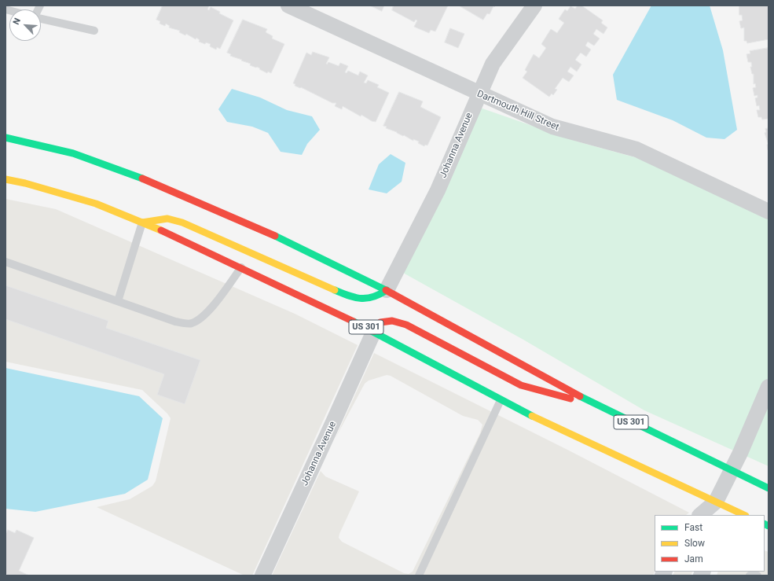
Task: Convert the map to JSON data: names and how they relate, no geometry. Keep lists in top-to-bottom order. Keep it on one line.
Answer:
{"streets":{"main road":["US 301"],"street":["Dartmouth Hill Street","Johanna Avenue"]},"crossings":[["Dartmouth Hill Street","Johanna Avenue"],["Johanna Avenue","US 301"]],"legend":["Fast","Slow","Jam"],"north":"top left"}
